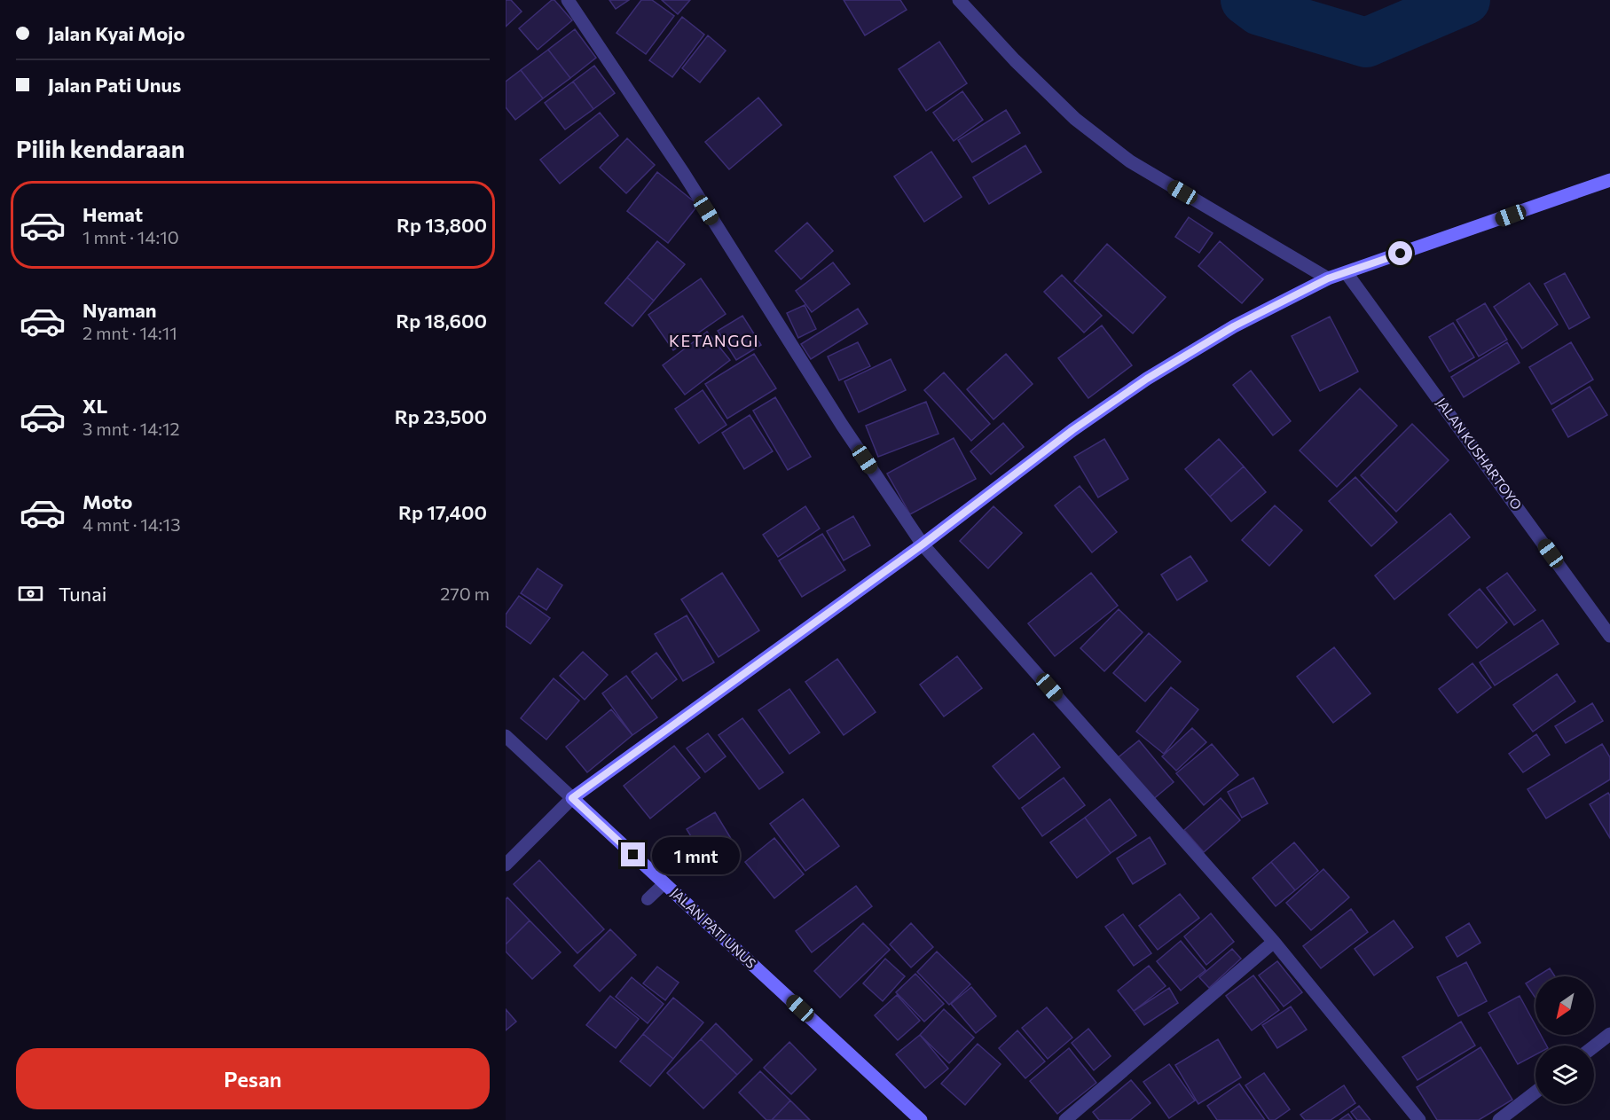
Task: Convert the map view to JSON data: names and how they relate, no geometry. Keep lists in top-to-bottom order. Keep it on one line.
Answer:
{"streets":{"street":["JALAN KUSHARTOYO","JALAN PATI UNUS"]},"districts":["KETANGGI"],"north":"bottom left","page":{"banner":["Jalan Kyai Mojo","Jalan Pati Unus"],"heading":"Pilih kendaraan","list":[{"name":"Hemat","note":"1 mnt · 14:10","value":"Rp 13,800"},{"name":"Nyaman","note":"2 mnt · 14:11","value":"Rp 18,600"},{"name":"XL","note":"3 mnt · 14:12","value":"Rp 23,500"},{"name":"Moto","note":"4 mnt · 14:13","value":"Rp 17,400"}],"pay":["Tunai","270 m"],"bubble":"1 mnt","buttons":"Pesan"}}
